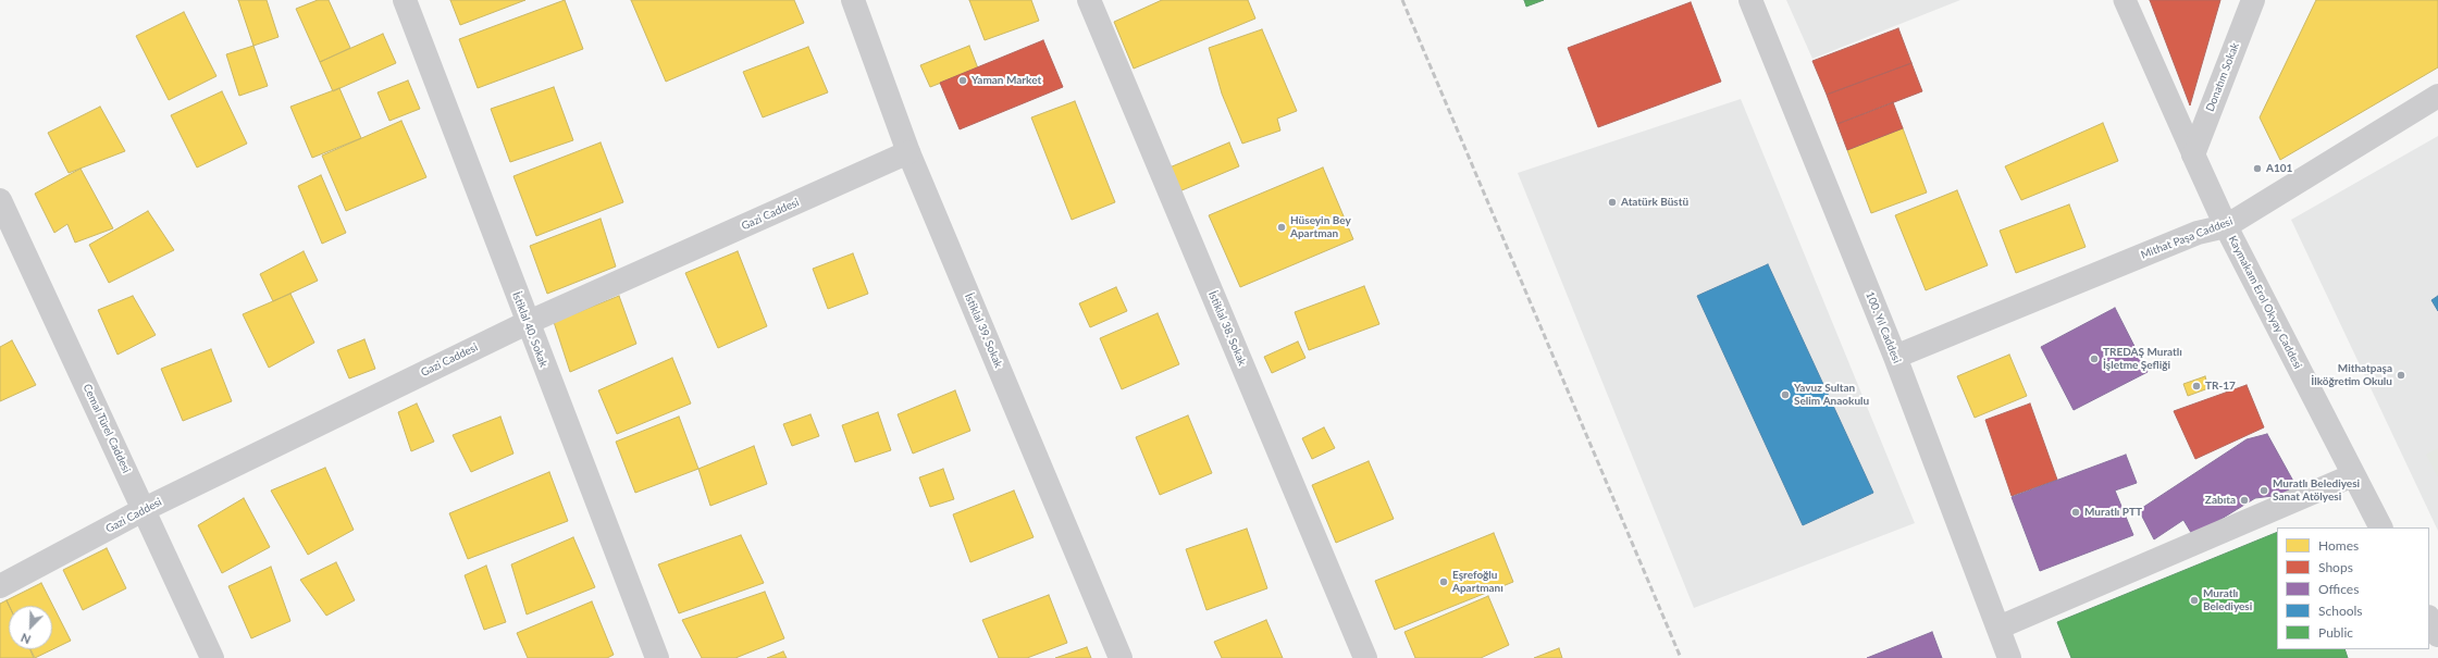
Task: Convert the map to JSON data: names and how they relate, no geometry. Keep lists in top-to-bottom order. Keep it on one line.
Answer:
{"streets":{"street":["Donatım Sokak","Gazi Caddesi","Mithat Paşa Caddesi","Kaymakam Erol Okyay Caddesi","100. Yıl Caddesi","İstiklal 38. Sokak","İstiklal 40. Sokak","İstiklal 39. Sokak","Cemal Türel Caddesi"]},"crossings":[["Donatım Sokak","Kaymakam Erol Okyay Caddesi"],["Gazi Caddesi","İstiklal 40. Sokak"],["Gazi Caddesi","İstiklal 39. Sokak"],["Gazi Caddesi","Cemal Türel Caddesi"],["Mithat Paşa Caddesi","Kaymakam Erol Okyay Caddesi"],["Mithat Paşa Caddesi","100. Yıl Caddesi"]],"places":["Yaman Market","A101","Atatürk Büstü","Hüseyin Bey Apartman","TREDAŞ Muratlı İşletme Şefliği","Mithatpaşa İlköğretim Okulu","TR-17","Yavuz Sultan Selim Anaokulu","Muratlı Belediyesi Sanat Atölyesi","Zabıta","Muratlı PTT","Eşrefoğlu Apartmanı","Muratlı Belediyesi"],"legend":["Homes","Shops","Offices","Schools","Public"],"north":"bottom left"}
